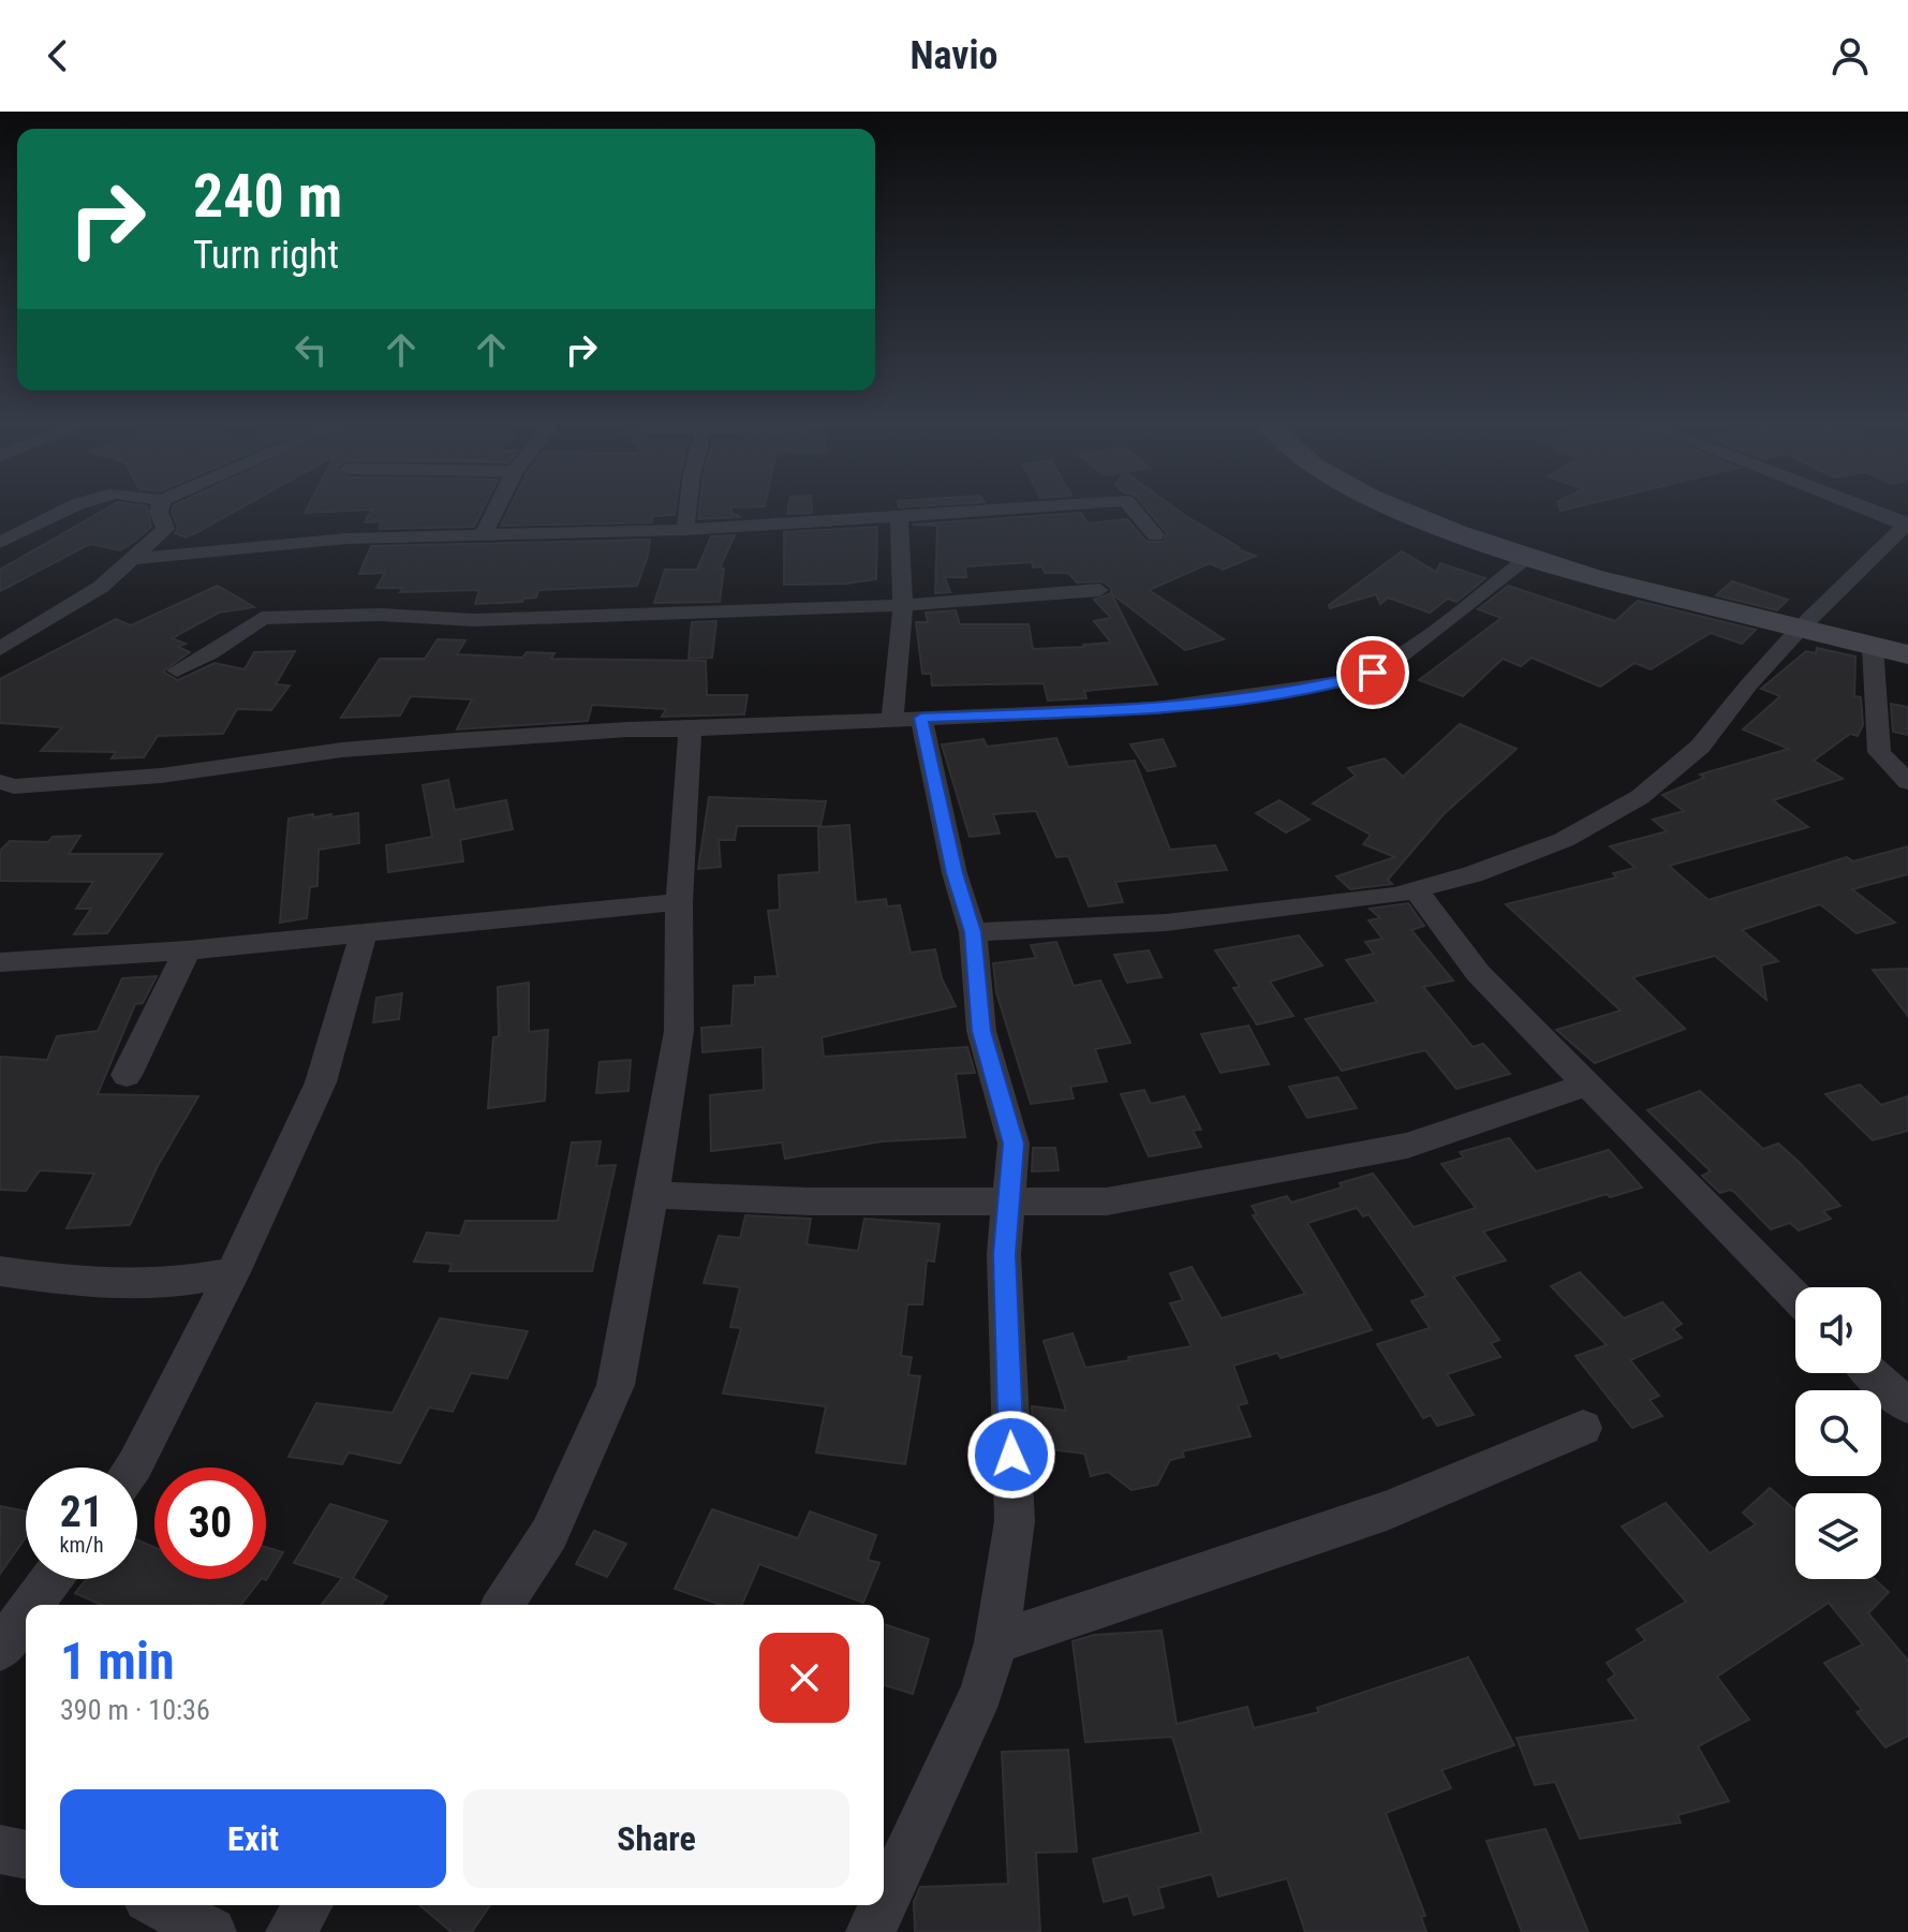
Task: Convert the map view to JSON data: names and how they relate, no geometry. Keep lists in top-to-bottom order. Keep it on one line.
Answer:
{"page":{"header":"Navio","turn":["240 m","Turn right"],"speed":"21 km/h","limit":"30","heading":["1 min","390 m · 10:36"],"buttons":["Exit","Share"]}}
